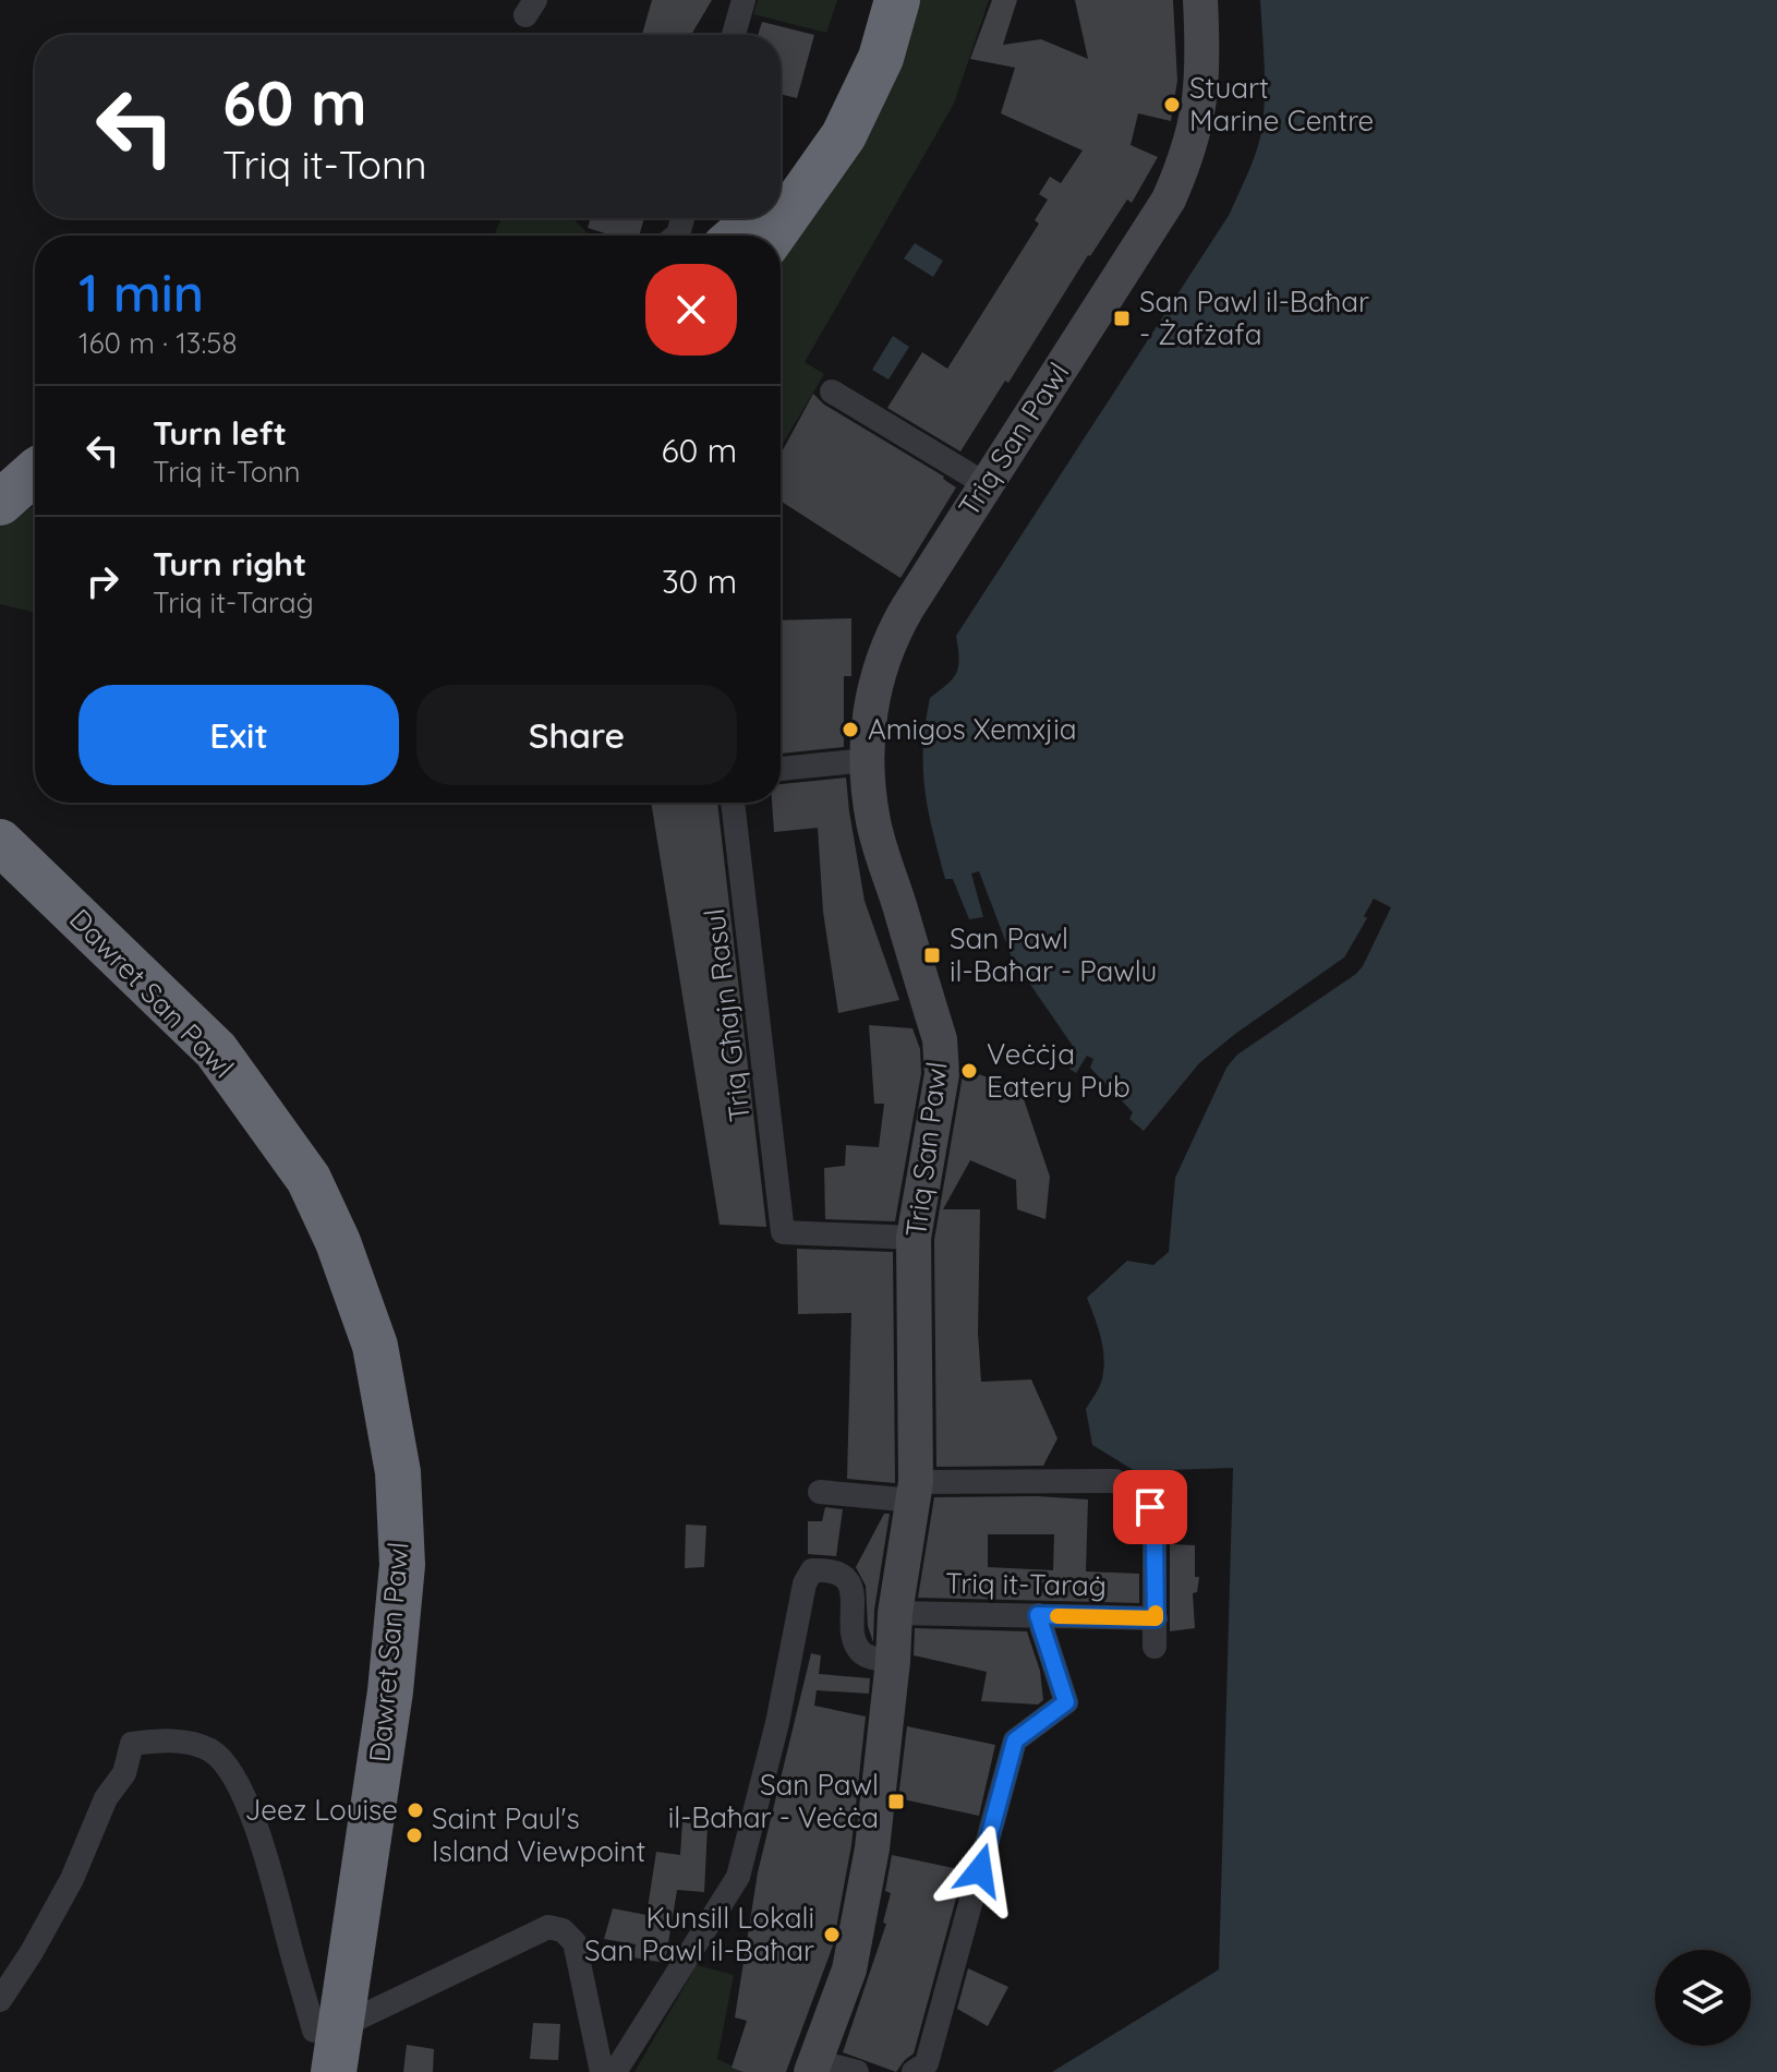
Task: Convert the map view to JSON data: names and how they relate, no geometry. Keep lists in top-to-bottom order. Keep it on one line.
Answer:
{"streets":{"highway":["Dawret San Pawl"],"street":["Triq San Pawl","Triq Għajn Rasul","Triq it-Taraġ"]},"crossings":[["Triq San Pawl","Triq Għajn Rasul"],["Triq San Pawl","Triq it-Taraġ"]],"places":{"other":["Stuart Marine Centre","Amigos Xemxjia","Veċċja Eatery Pub","Jeez Louise","Saint Paul's Island Viewpoint","Kunsill Lokali San Pawl il-Baħar"],"transit":["San Pawl il-Baħar - Żafżafa","San Pawl il-Baħar - Pawlu","San Pawl il-Baħar - Veċċa"]},"page":{"turn":["60 m","Triq it-Tonn"],"heading":["1 min","160 m · 13:58"],"list":[{"name":"Turn left","note":"Triq it-Tonn","value":"60 m"},{"name":"Turn right","note":"Triq it-Taraġ","value":"30 m"}],"buttons":["Exit","Share"]}}
